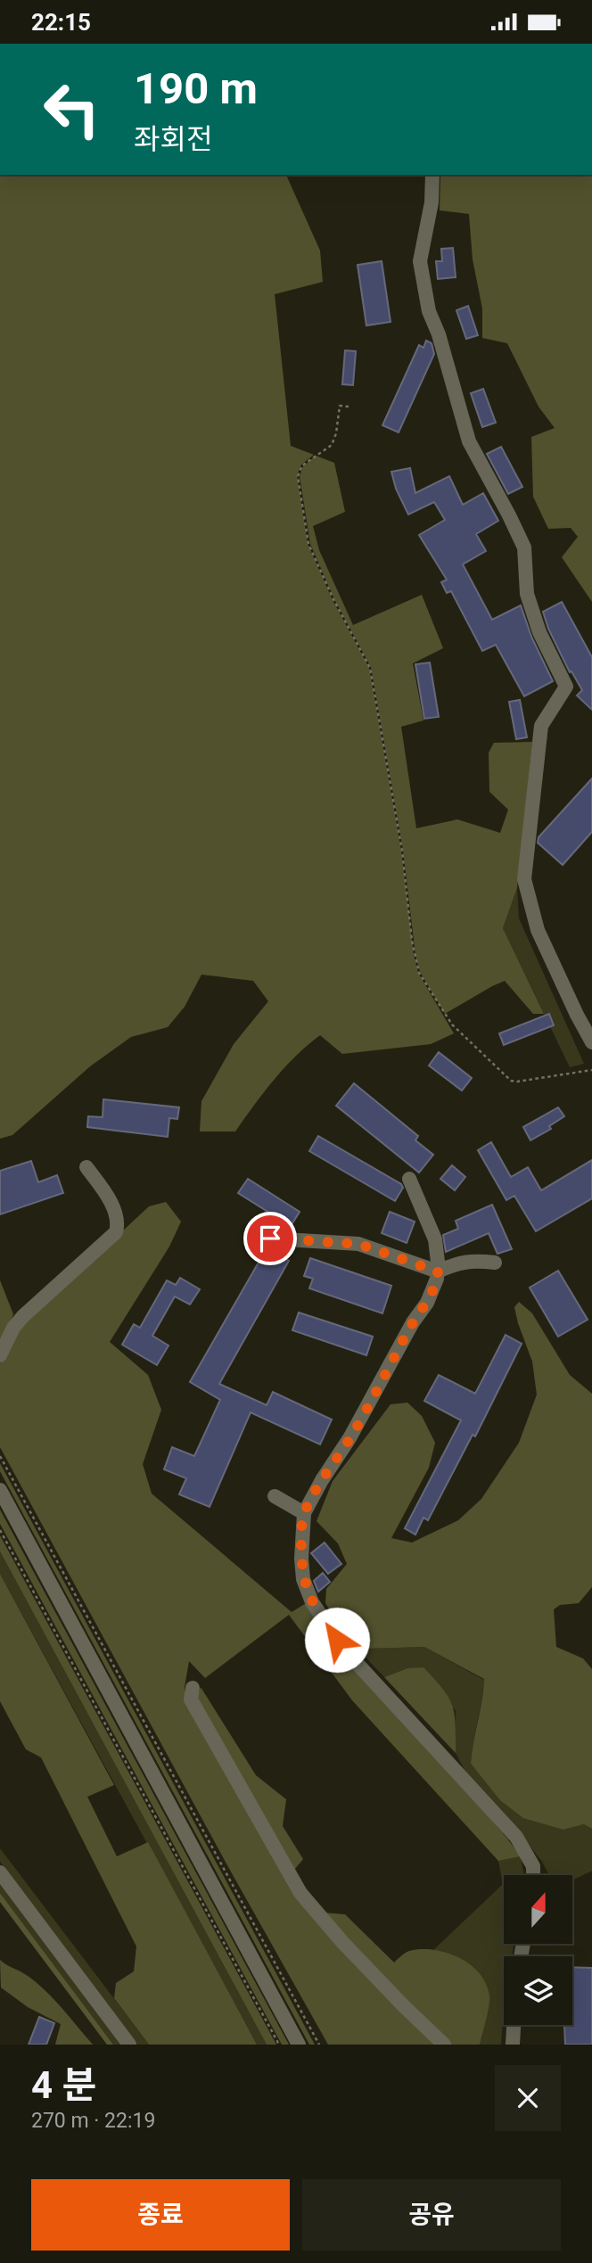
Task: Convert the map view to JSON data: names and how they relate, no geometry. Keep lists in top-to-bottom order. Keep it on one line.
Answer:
{"north":"top","page":{"status":"22:15","turn":["190 m","좌회전"],"heading":["4 분","270 m · 22:19"],"buttons":["종료","공유"]}}
